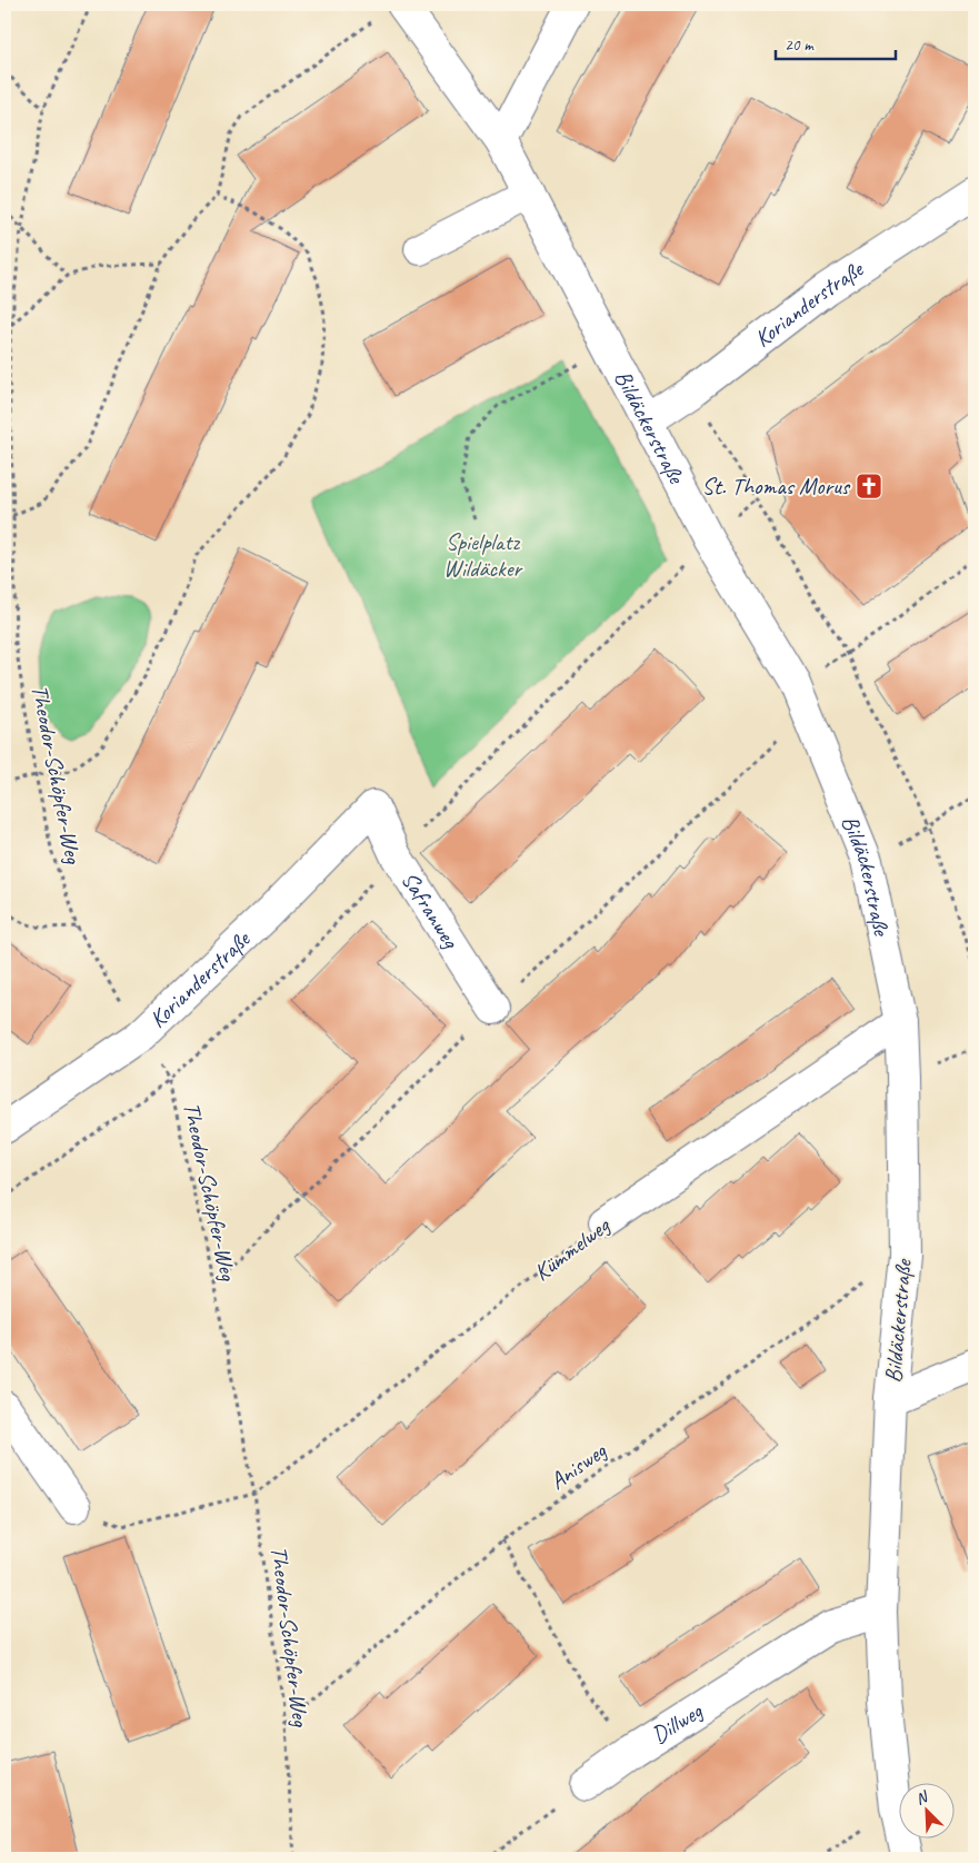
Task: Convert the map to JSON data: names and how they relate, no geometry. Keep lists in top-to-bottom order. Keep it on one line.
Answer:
{"streets":{"street":["Korianderstraße","Bildäckerstraße","Safranweg","Kümmelweg","Dillweg"],"path":["Theodor-Schöpfer-Weg","Anisweg"]},"crossings":[["Korianderstraße","Bildäckerstraße"],["Korianderstraße","Theodor-Schöpfer-Weg"],["Korianderstraße","Safranweg"],["Bildäckerstraße","Kümmelweg"],["Bildäckerstraße","Anisweg"],["Bildäckerstraße","Dillweg"],["Theodor-Schöpfer-Weg","Kümmelweg"],["Theodor-Schöpfer-Weg","Anisweg"]],"parks":["Spielplatz Wildäcker"],"places":{"church":["St. Thomas Morus"]},"scale_bar":"20 m","north":"top left"}
